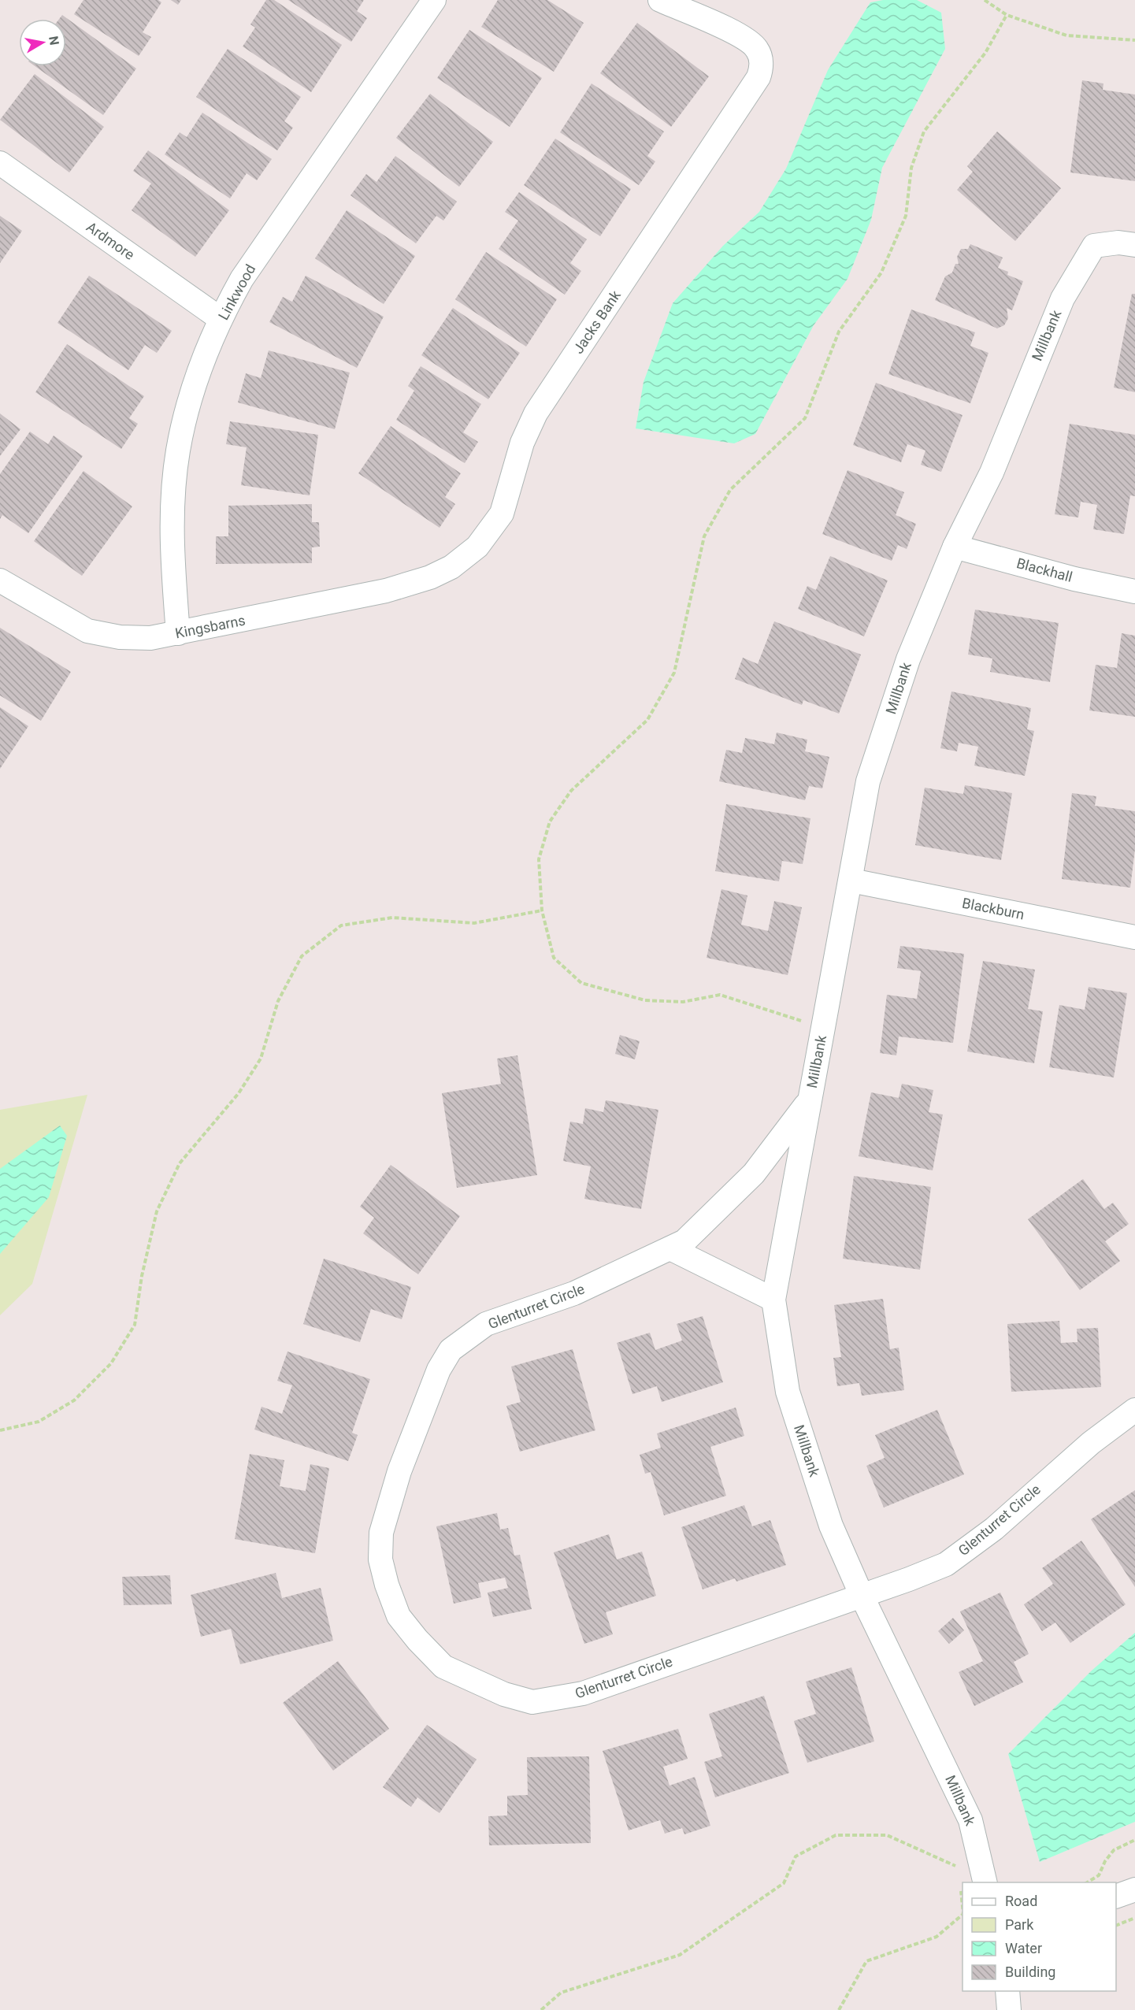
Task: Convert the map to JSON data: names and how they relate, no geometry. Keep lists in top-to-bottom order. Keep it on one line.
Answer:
{"streets":{"street":["Ardmore","Linkwood","Jacks Bank","Millbank","Blackhall","Kingsbarns","Blackburn","Glenturret Circle"]},"crossings":[["Ardmore","Linkwood"],["Linkwood","Kingsbarns"],["Jacks Bank","Kingsbarns"],["Millbank","Blackhall"],["Millbank","Blackburn"],["Millbank","Glenturret Circle"]],"legend":["Road","Park","Water","Building"],"north":"right"}
